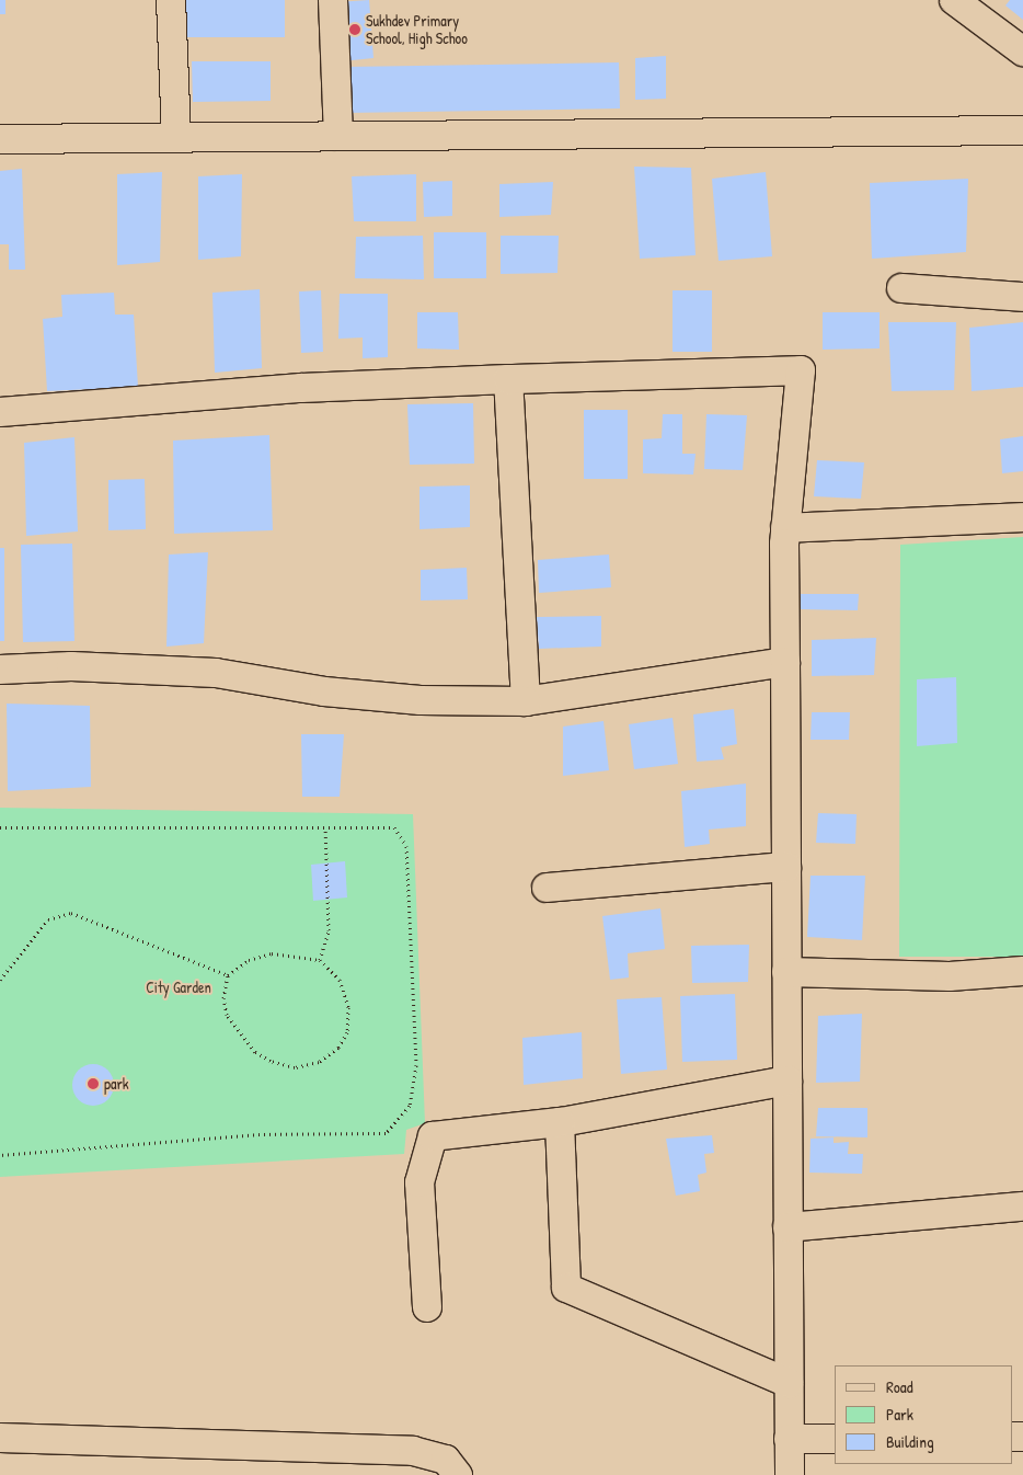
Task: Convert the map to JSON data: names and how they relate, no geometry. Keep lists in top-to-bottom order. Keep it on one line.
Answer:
{"parks":["City Garden"],"places":["Sukhdev Primary School, High Schoo","park"],"legend":["Road","Park","Building"]}
